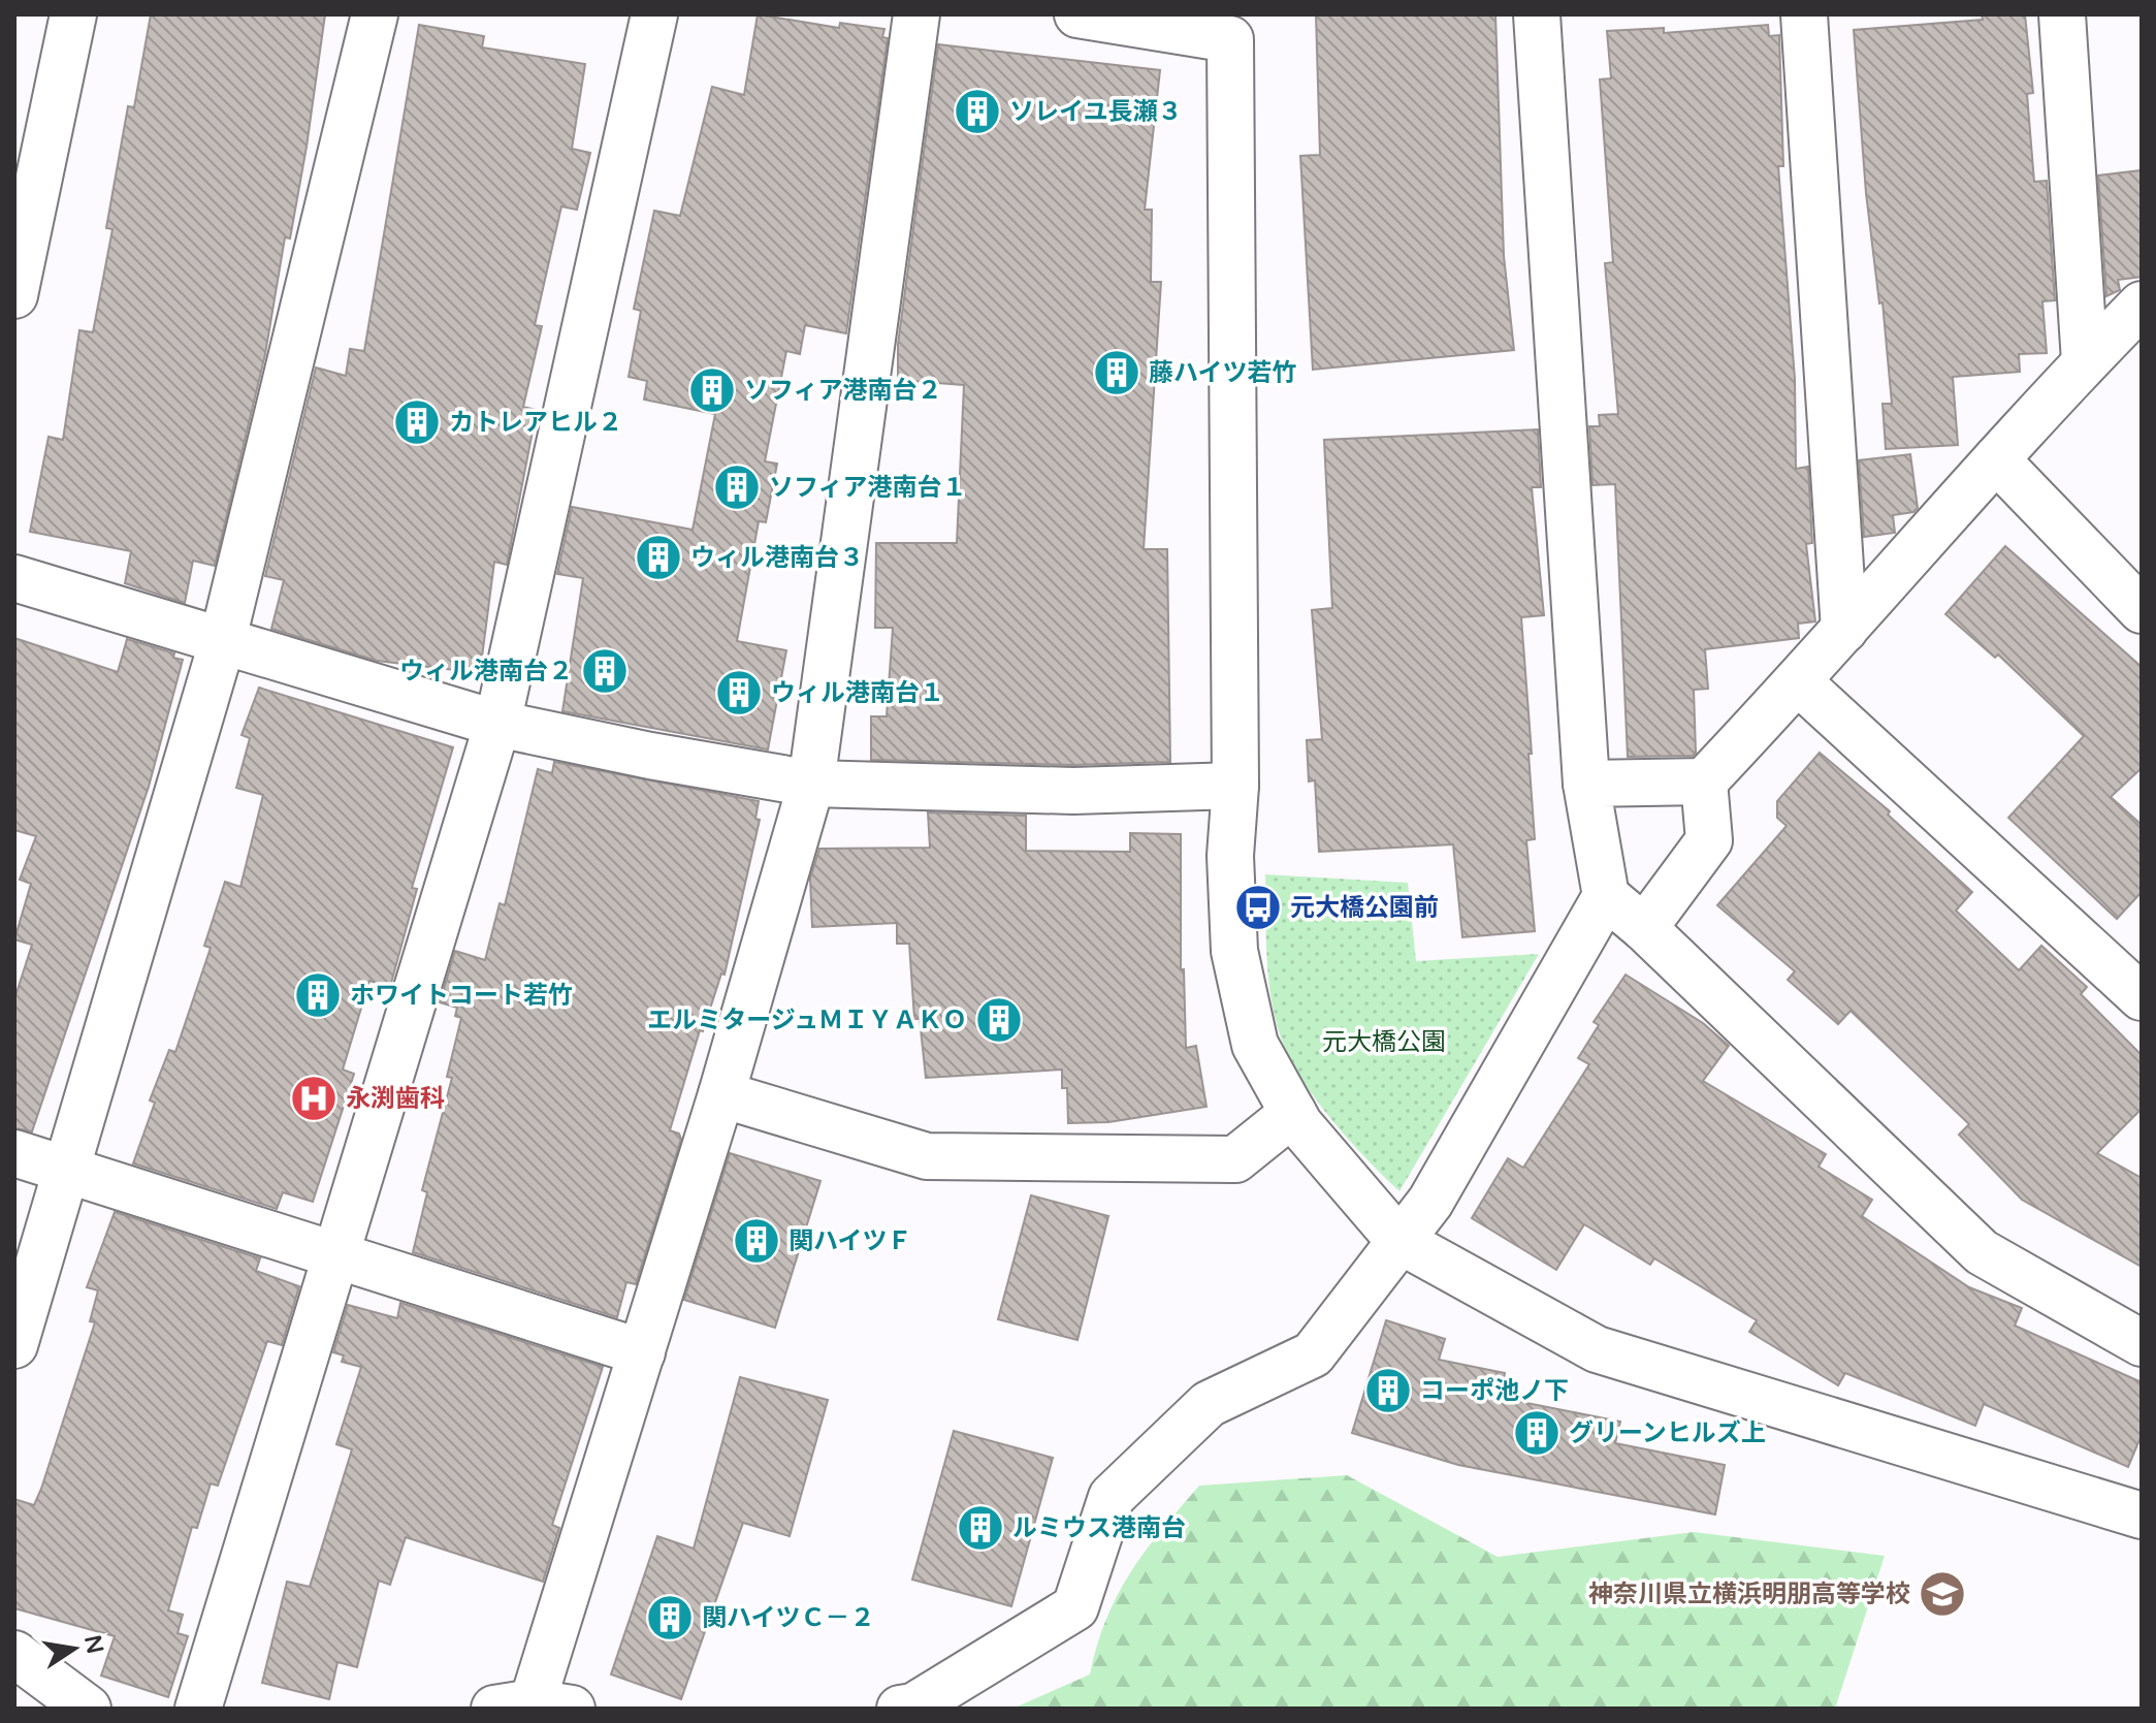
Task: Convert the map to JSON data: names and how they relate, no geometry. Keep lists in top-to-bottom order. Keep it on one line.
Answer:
{"parks":["元大橋公園"],"places":{"building":["ソレイユ長瀬３","藤ハイツ若竹","ソフィア港南台２","カトレアヒル２","ソフィア港南台１","ウィル港南台３","ウィル港南台２","ウィル港南台１","ホワイトコート若竹","エルミタージュＭＩＹＡＫＯ","関ハイツＦ","コーポ池ノ下","グリーンヒルズ上","ルミウス港南台","関ハイツＣ－２"],"bus stop":["元大橋公園前"],"hospital":["永渕歯科"],"school or university":["神奈川県立横浜明朋高等学校"]},"north":"right"}
